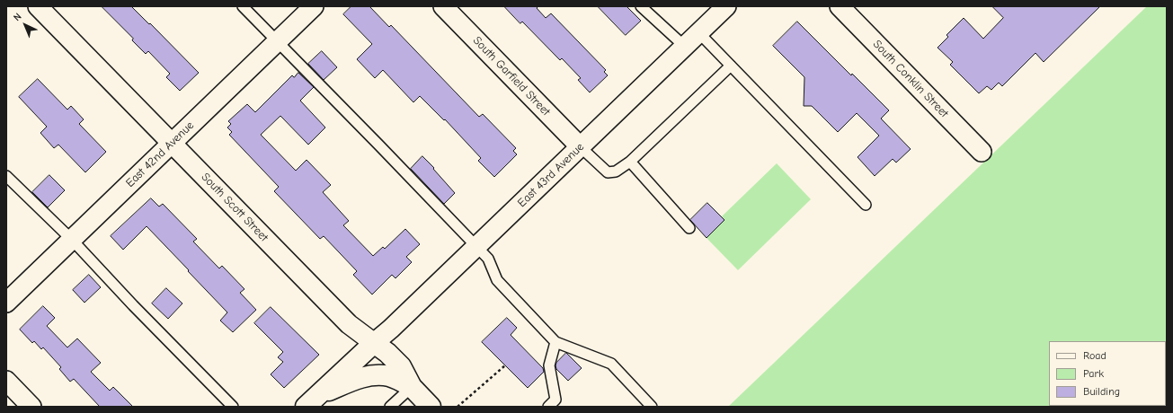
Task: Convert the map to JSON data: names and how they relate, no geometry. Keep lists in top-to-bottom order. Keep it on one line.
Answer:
{"streets":{"main road":["South Scott Street"],"street":["South Garfield Street","South Conklin Street","East 42nd Avenue","East 43rd Avenue"]},"crossings":[["South Garfield Street","East 43rd Avenue"],["East 42nd Avenue","South Scott Street"],["East 43rd Avenue","South Scott Street"]],"legend":["Road","Park","Building"],"north":"top left"}
